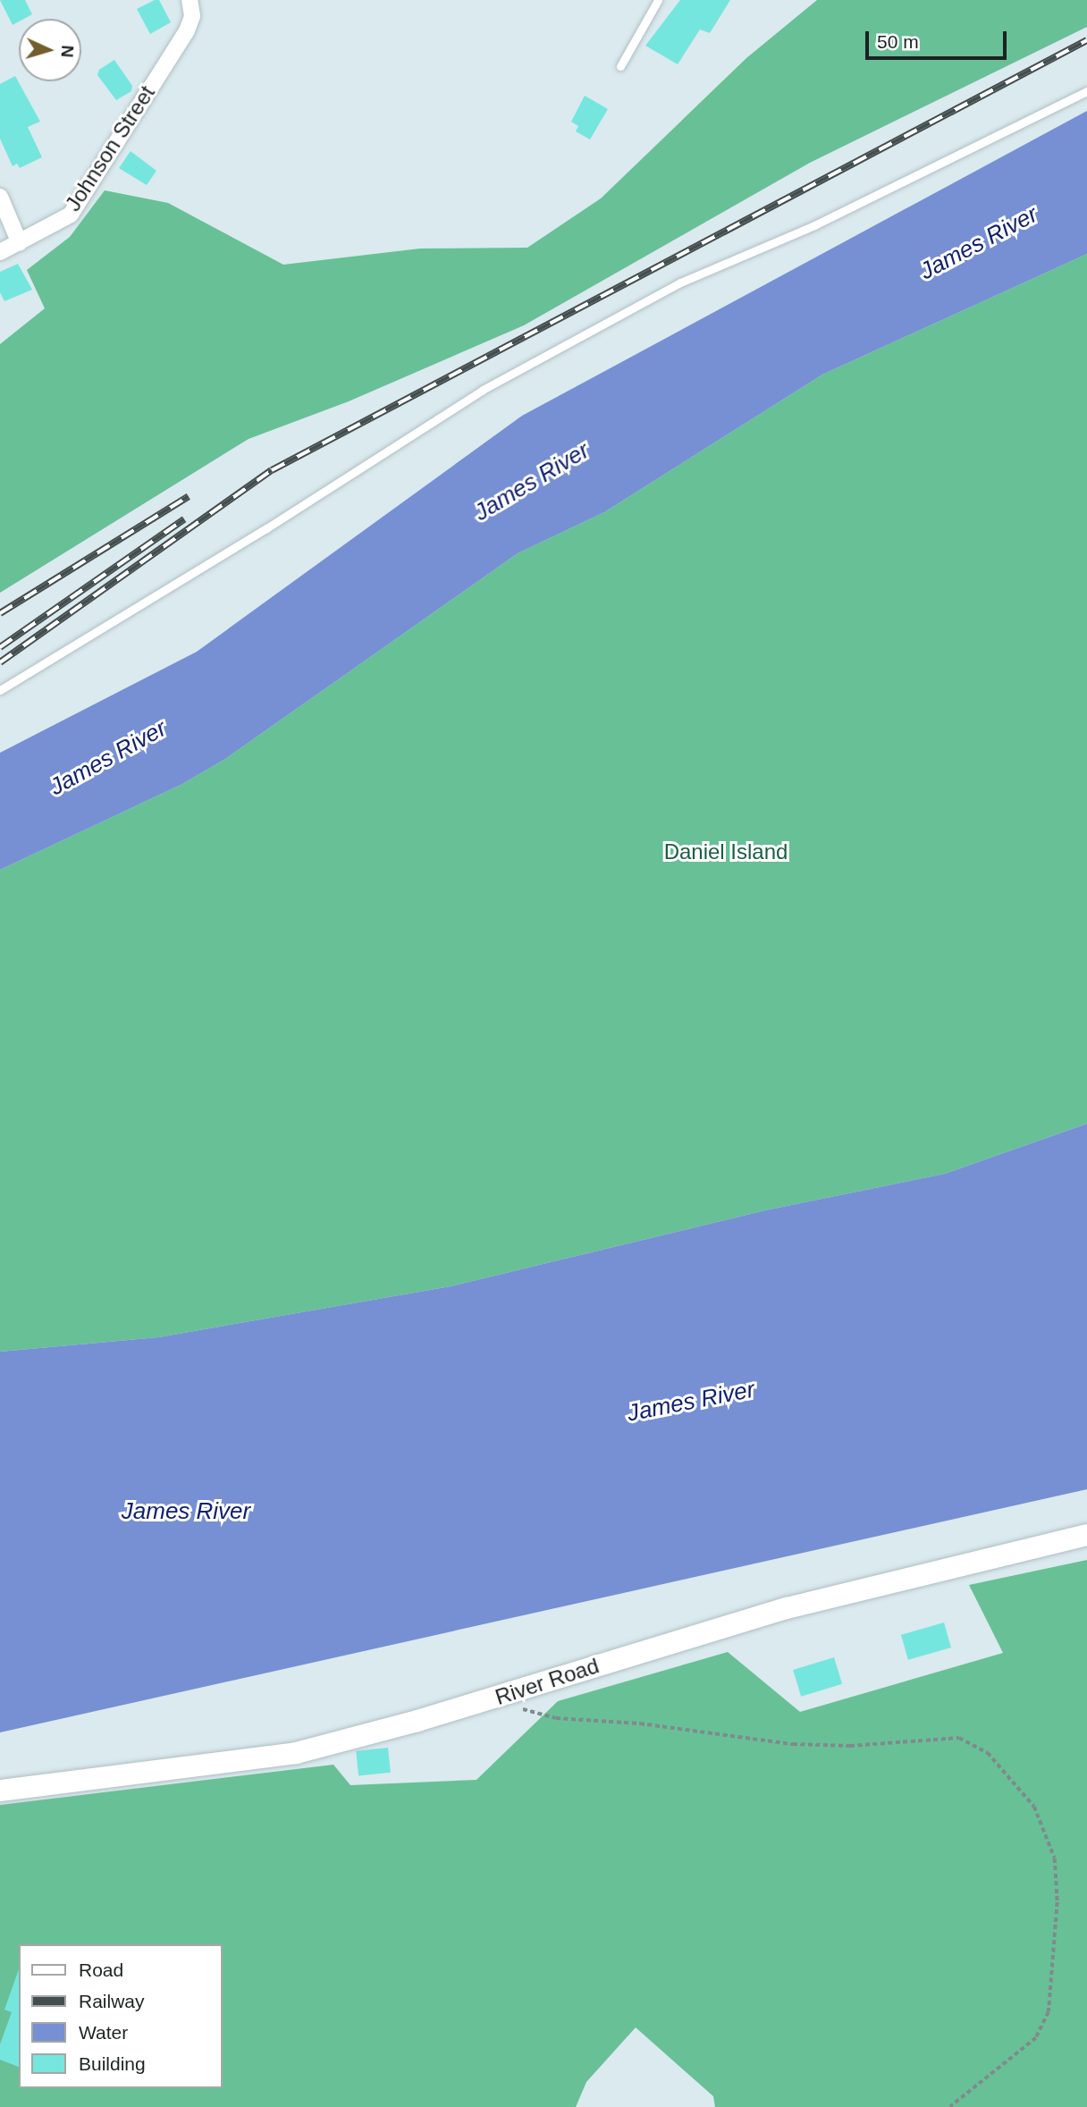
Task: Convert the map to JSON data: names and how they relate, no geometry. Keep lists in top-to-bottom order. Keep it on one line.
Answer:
{"streets":{"street":["Johnson Street","River Road"]},"water":["James River"],"parks":["Daniel Island"],"legend":["Road","Railway","Water","Building"],"scale_bar":"50 m","north":"right"}
